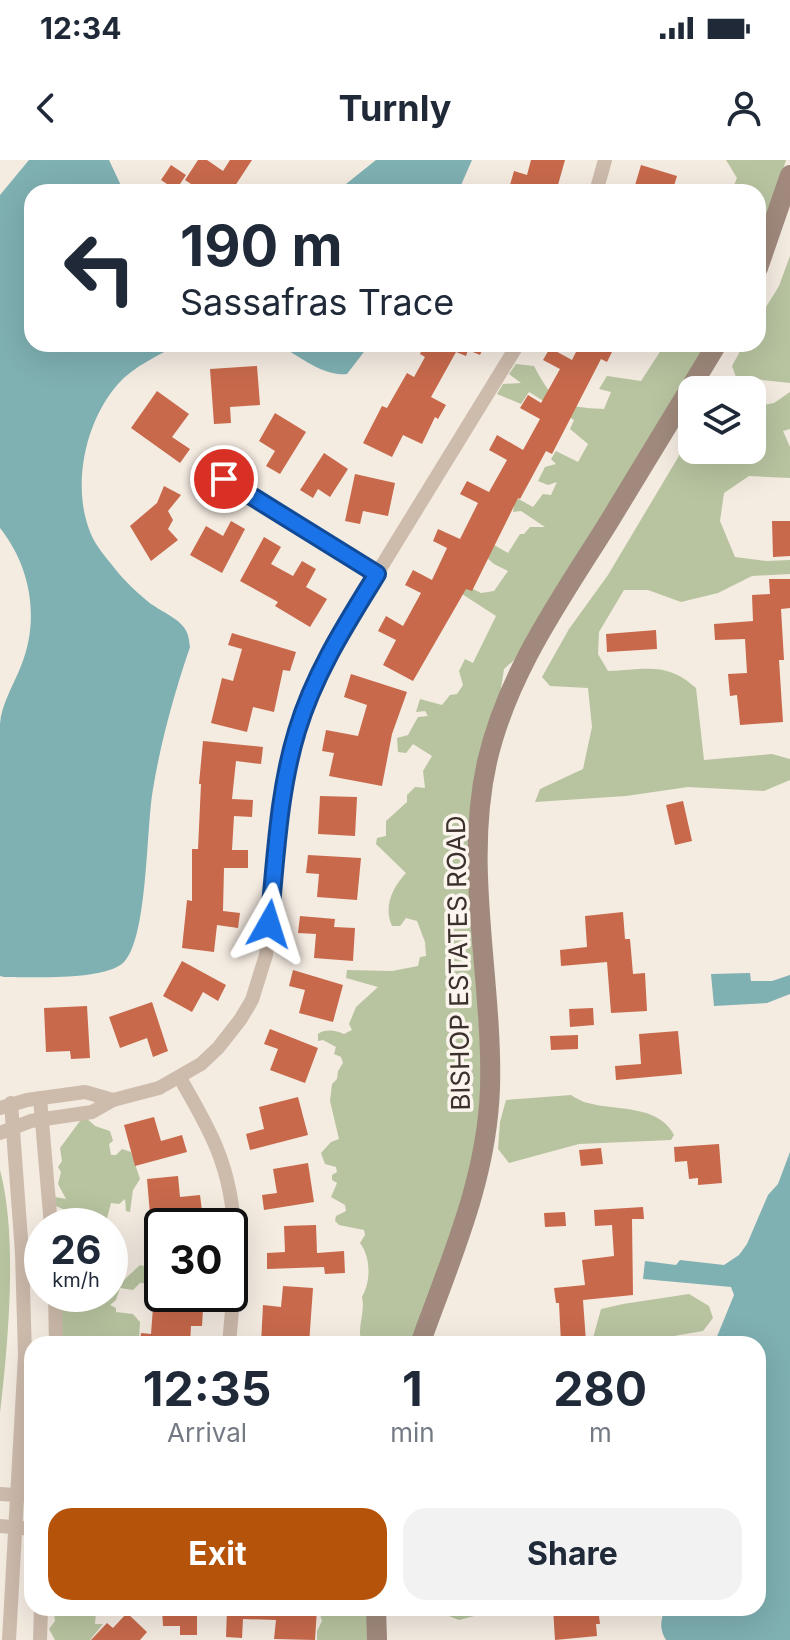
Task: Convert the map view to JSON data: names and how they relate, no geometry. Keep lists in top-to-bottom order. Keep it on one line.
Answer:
{"streets":{"street":["BISHOP ESTATES ROAD"]},"page":{"status":"12:34","header":"Turnly","turn":["190 m","Sassafras Trace"],"speed":"26 km/h","limit":"30","eta":["12:35","Arrival","1","min","280","m"],"buttons":["Exit","Share"]}}
